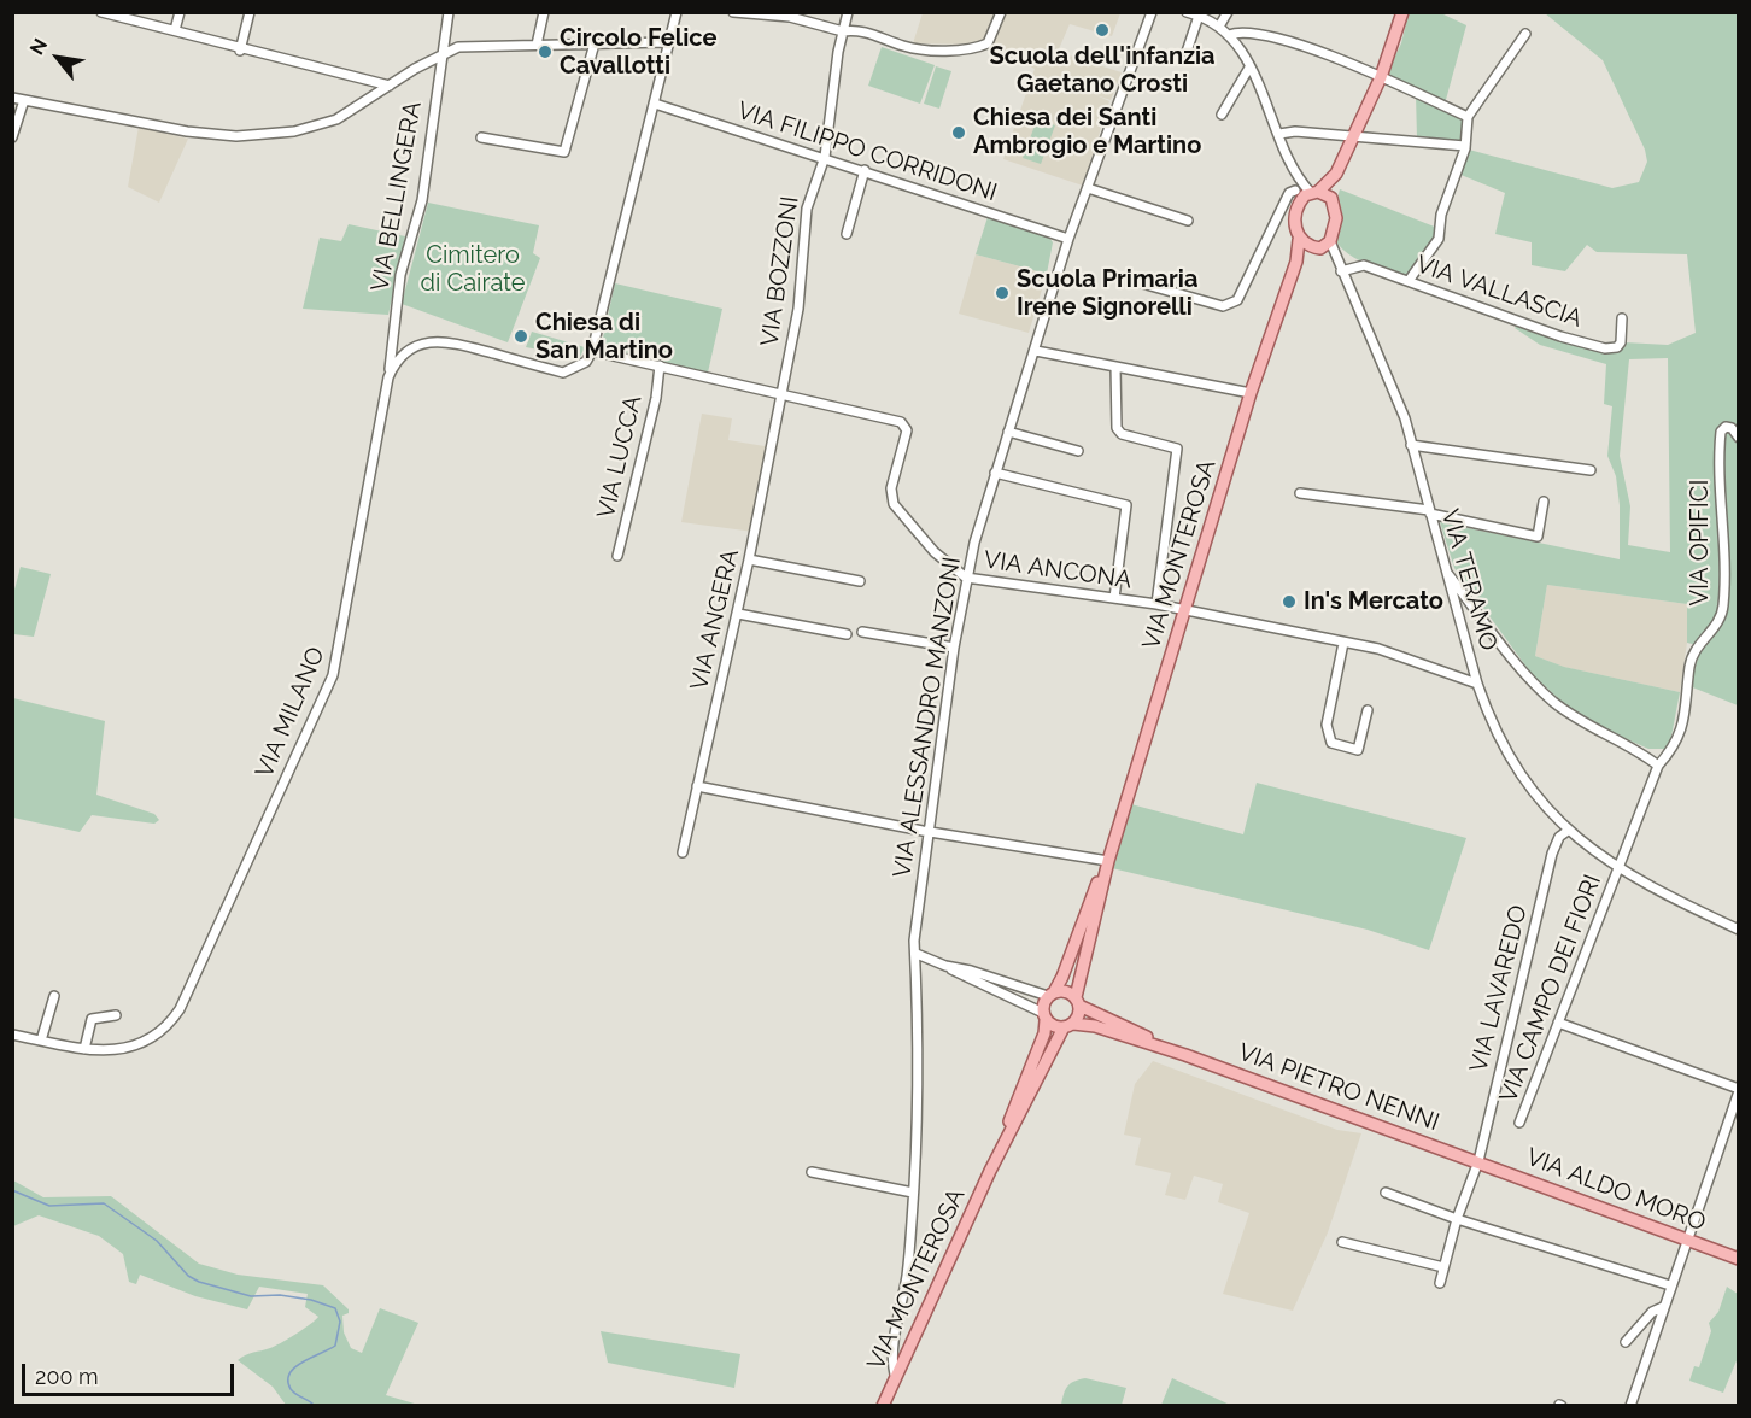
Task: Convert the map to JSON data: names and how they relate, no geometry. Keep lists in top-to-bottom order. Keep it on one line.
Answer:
{"streets":{"main road":["VIA MONTEROSA","VIA PIETRO NENNI","VIA ALDO MORO"],"street":["VIA FILIPPO CORRIDONI","VIA BELLINGERA","VIA BOZZONI","VIA VALLASCIA","VIA LUCCA","VIA OPIFICI","VIA ANCONA","VIA TERAMO","VIA ANGERA","VIA MILANO","VIA ALESSANDRO MANZONI","VIA LAVAREDO","VIA CAMPO DEI FIORI"]},"crossings":[["VIA FILIPPO CORRIDONI","VIA BOZZONI"],["VIA FILIPPO CORRIDONI","VIA ALESSANDRO MANZONI"],["VIA BELLINGERA","VIA MILANO"],["VIA BOZZONI","VIA ANGERA"],["VIA VALLASCIA","VIA TERAMO"],["VIA OPIFICI","VIA TERAMO"],["VIA OPIFICI","VIA CAMPO DEI FIORI"],["VIA MONTEROSA","VIA ANCONA"],["VIA MONTEROSA","VIA TERAMO"],["VIA MONTEROSA","VIA ALESSANDRO MANZONI"],["VIA MONTEROSA","VIA PIETRO NENNI"],["VIA ANCONA","VIA TERAMO"],["VIA ANCONA","VIA ALESSANDRO MANZONI"],["VIA TERAMO","VIA LAVAREDO"],["VIA TERAMO","VIA CAMPO DEI FIORI"],["VIA LAVAREDO","VIA PIETRO NENNI"],["VIA LAVAREDO","VIA ALDO MORO"],["VIA PIETRO NENNI","VIA ALDO MORO"]],"parks":["Cimitero di Cairate"],"places":["Scuola dell'infanzia Gaetano Crosti","Circolo Felice Cavallotti","Chiesa dei Santi Ambrogio e Martino","Scuola Primaria Irene Signorelli","Chiesa di San Martino","In's Mercato"],"scale_bar":"200 m","north":"top left"}
